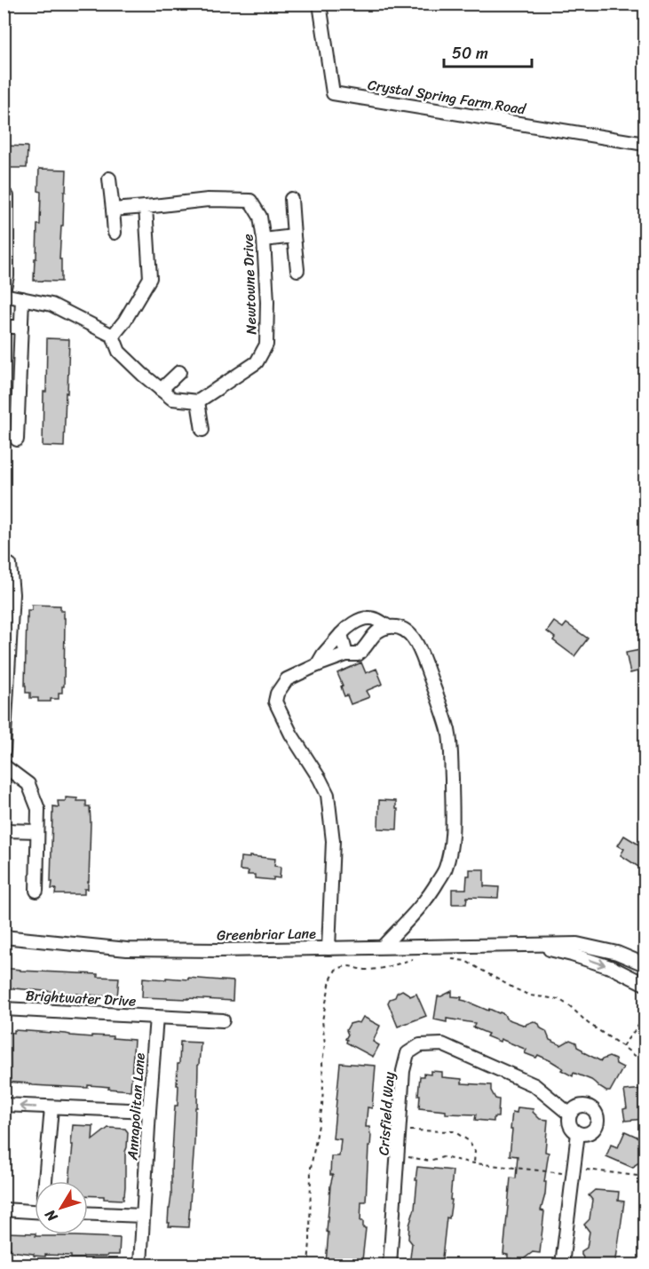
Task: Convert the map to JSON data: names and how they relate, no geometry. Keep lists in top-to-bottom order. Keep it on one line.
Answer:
{"streets":{"street":["Crystal Spring Farm Road","Newtowne Drive","Greenbriar Lane","Brightwater Drive","Annapolitan Lane","Crisfield Way"]},"crossings":[["Brightwater Drive","Annapolitan Lane"]],"scale_bar":"50 m","north":"bottom left"}
